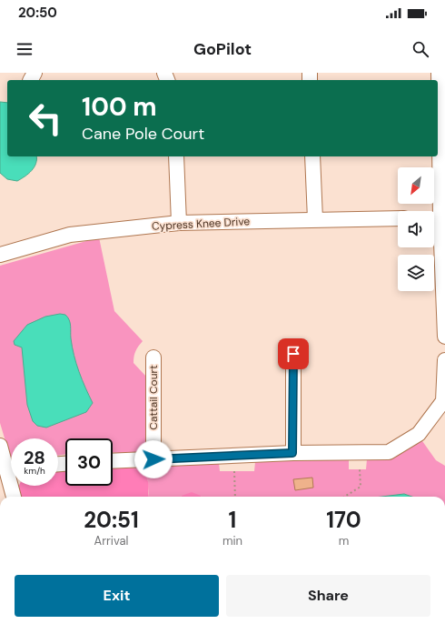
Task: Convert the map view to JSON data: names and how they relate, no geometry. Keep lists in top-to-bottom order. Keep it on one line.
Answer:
{"streets":{"street":["Cypress Knee Drive","Cattail Court"]},"north":"bottom left","page":{"status":"20:50","header":"GoPilot","turn":["100 m","Cane Pole Court"],"speed":"28 km/h","limit":"30","eta":["20:51","Arrival","1","min","170","m"],"buttons":["Exit","Share"]}}
